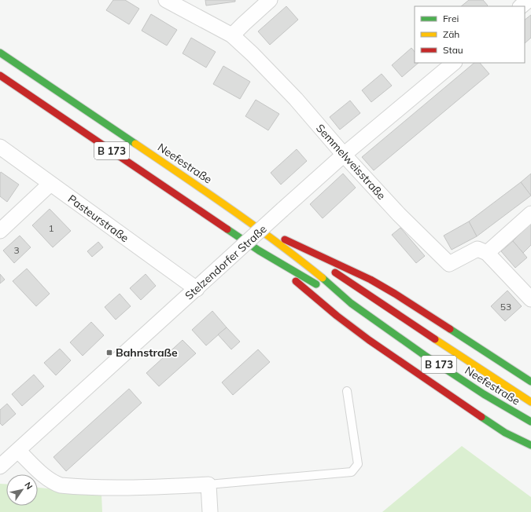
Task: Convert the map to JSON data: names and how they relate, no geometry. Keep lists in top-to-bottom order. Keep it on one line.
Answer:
{"streets":{"highway":["B 173","Neefestraße"],"street":["Semmelweisstraße","Pasteurstraße","Stelzendorfer Straße"]},"crossings":[["Semmelweisstraße","Stelzendorfer Straße"],["Pasteurstraße","Stelzendorfer Straße"]],"places":{"transit":["Bahnstraße"]},"house_numbers":["1","3","53"],"legend":["Frei","Zäh","Stau"],"north":"top right"}
